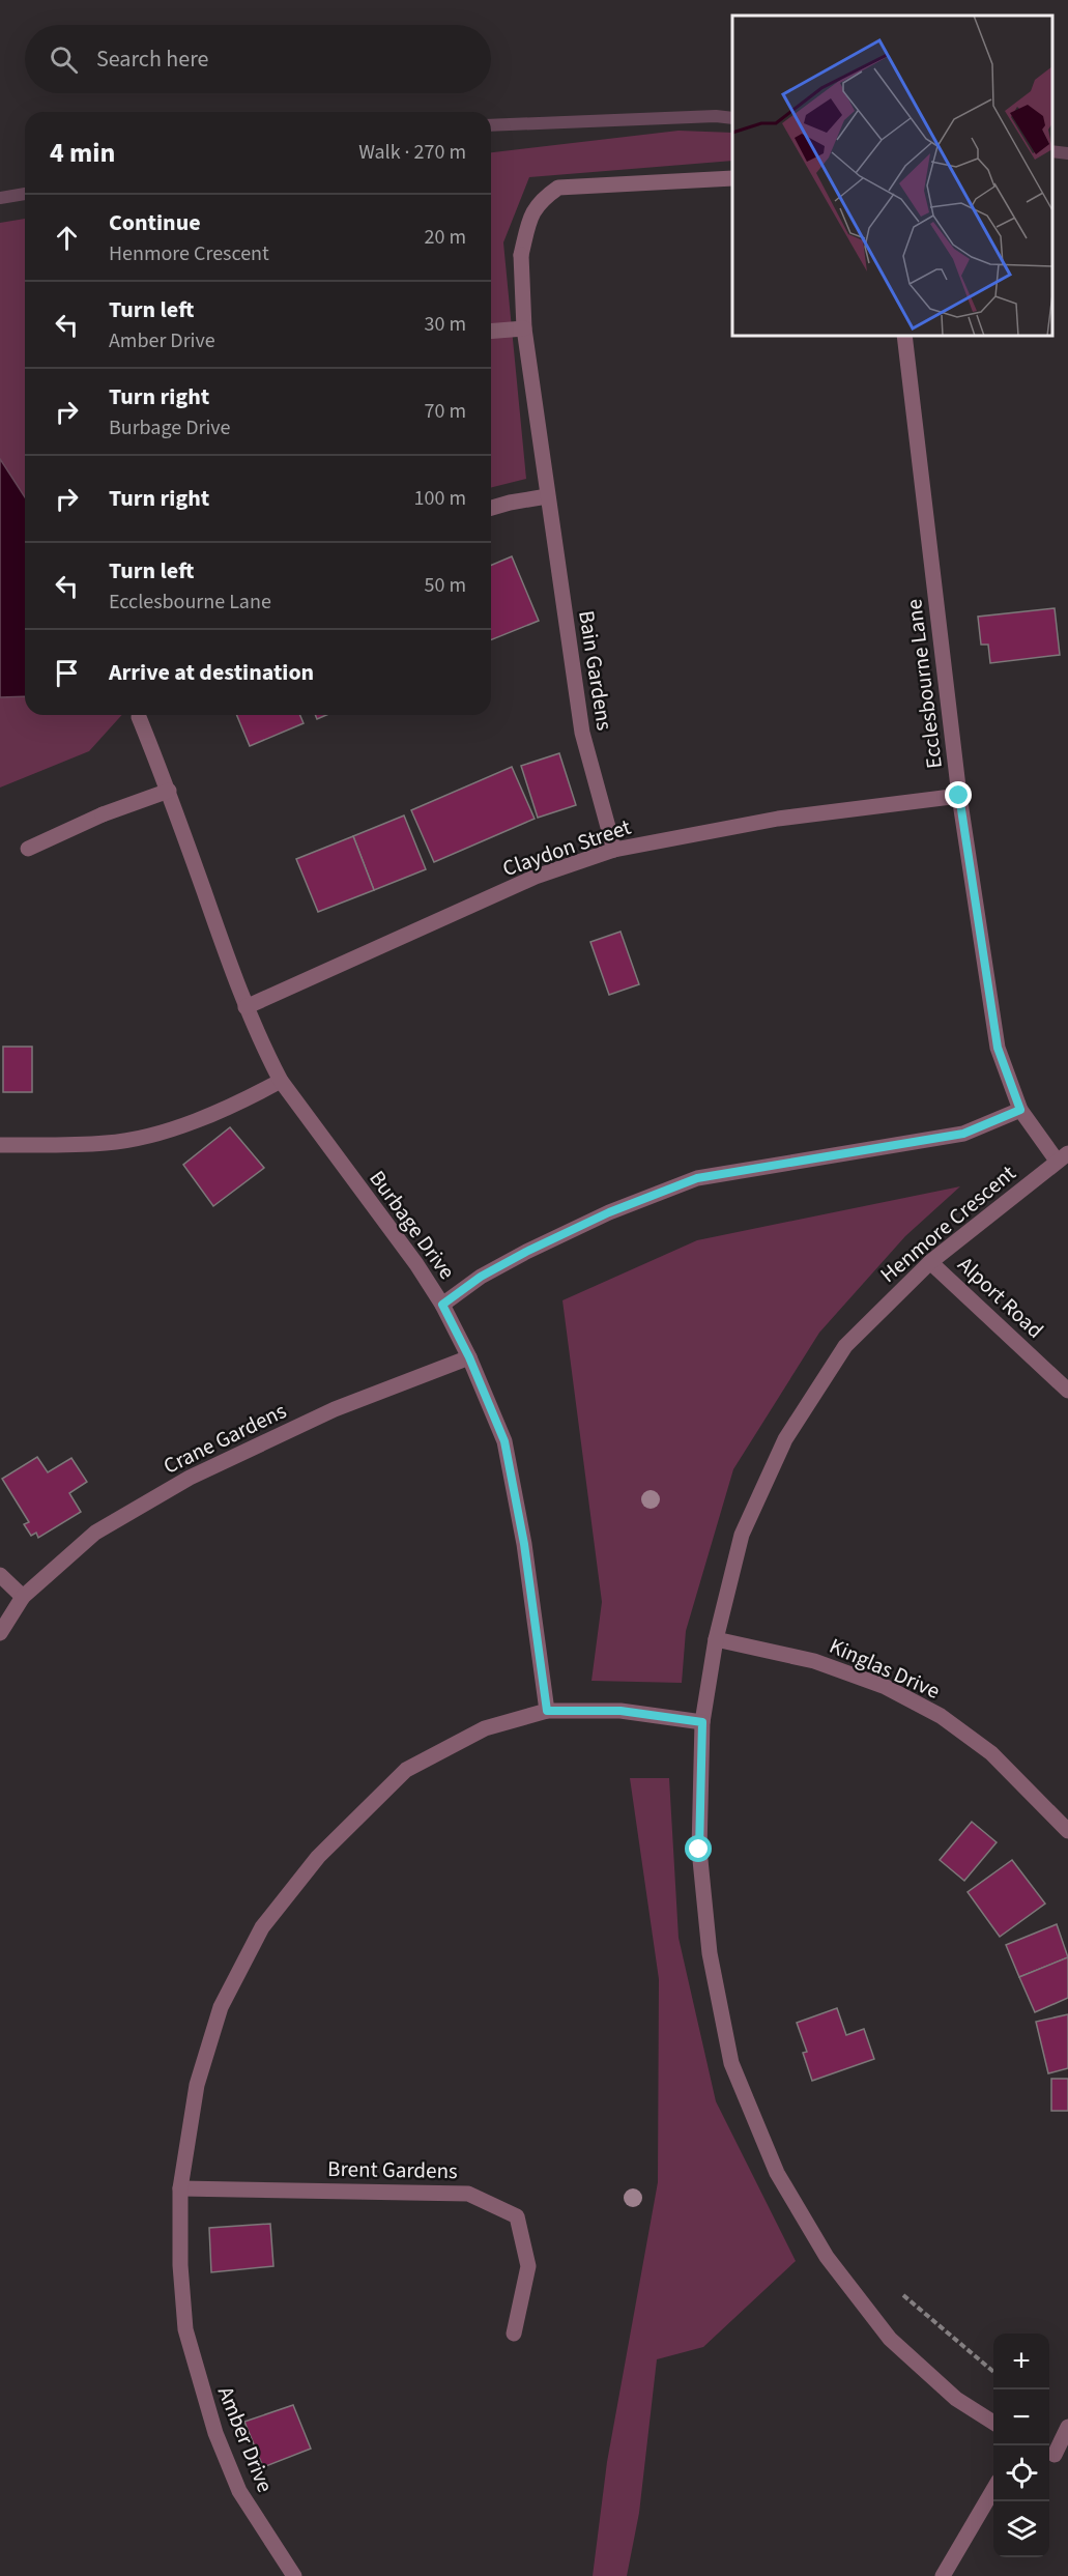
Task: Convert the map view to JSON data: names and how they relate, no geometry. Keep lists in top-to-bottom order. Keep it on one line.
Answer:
{"streets":{"street":["Bain Gardens","Ecclesbourne Lane","Claydon Street","Henmore Crescent","Burbage Drive","Alport Road","Crane Gardens","Kinglas Drive","Brent Gardens","Amber Drive"]},"crossings":[["Bain Gardens","Claydon Street"],["Ecclesbourne Lane","Claydon Street"],["Ecclesbourne Lane","Henmore Crescent"],["Claydon Street","Burbage Drive"],["Henmore Crescent","Alport Road"],["Henmore Crescent","Kinglas Drive"],["Burbage Drive","Crane Gardens"],["Burbage Drive","Amber Drive"],["Brent Gardens","Amber Drive"]],"page":{"search":"Search here","heading":["4 min","Walk · 270 m"],"list":[["Continue","Henmore Crescent","20 m"],["Turn left","Amber Drive","30 m"],["Turn right","Burbage Drive","70 m"],["Turn right","100 m"],["Turn left","Ecclesbourne Lane","50 m"],"Arrive at destination"],"map_buttons":["+","−"]}}
